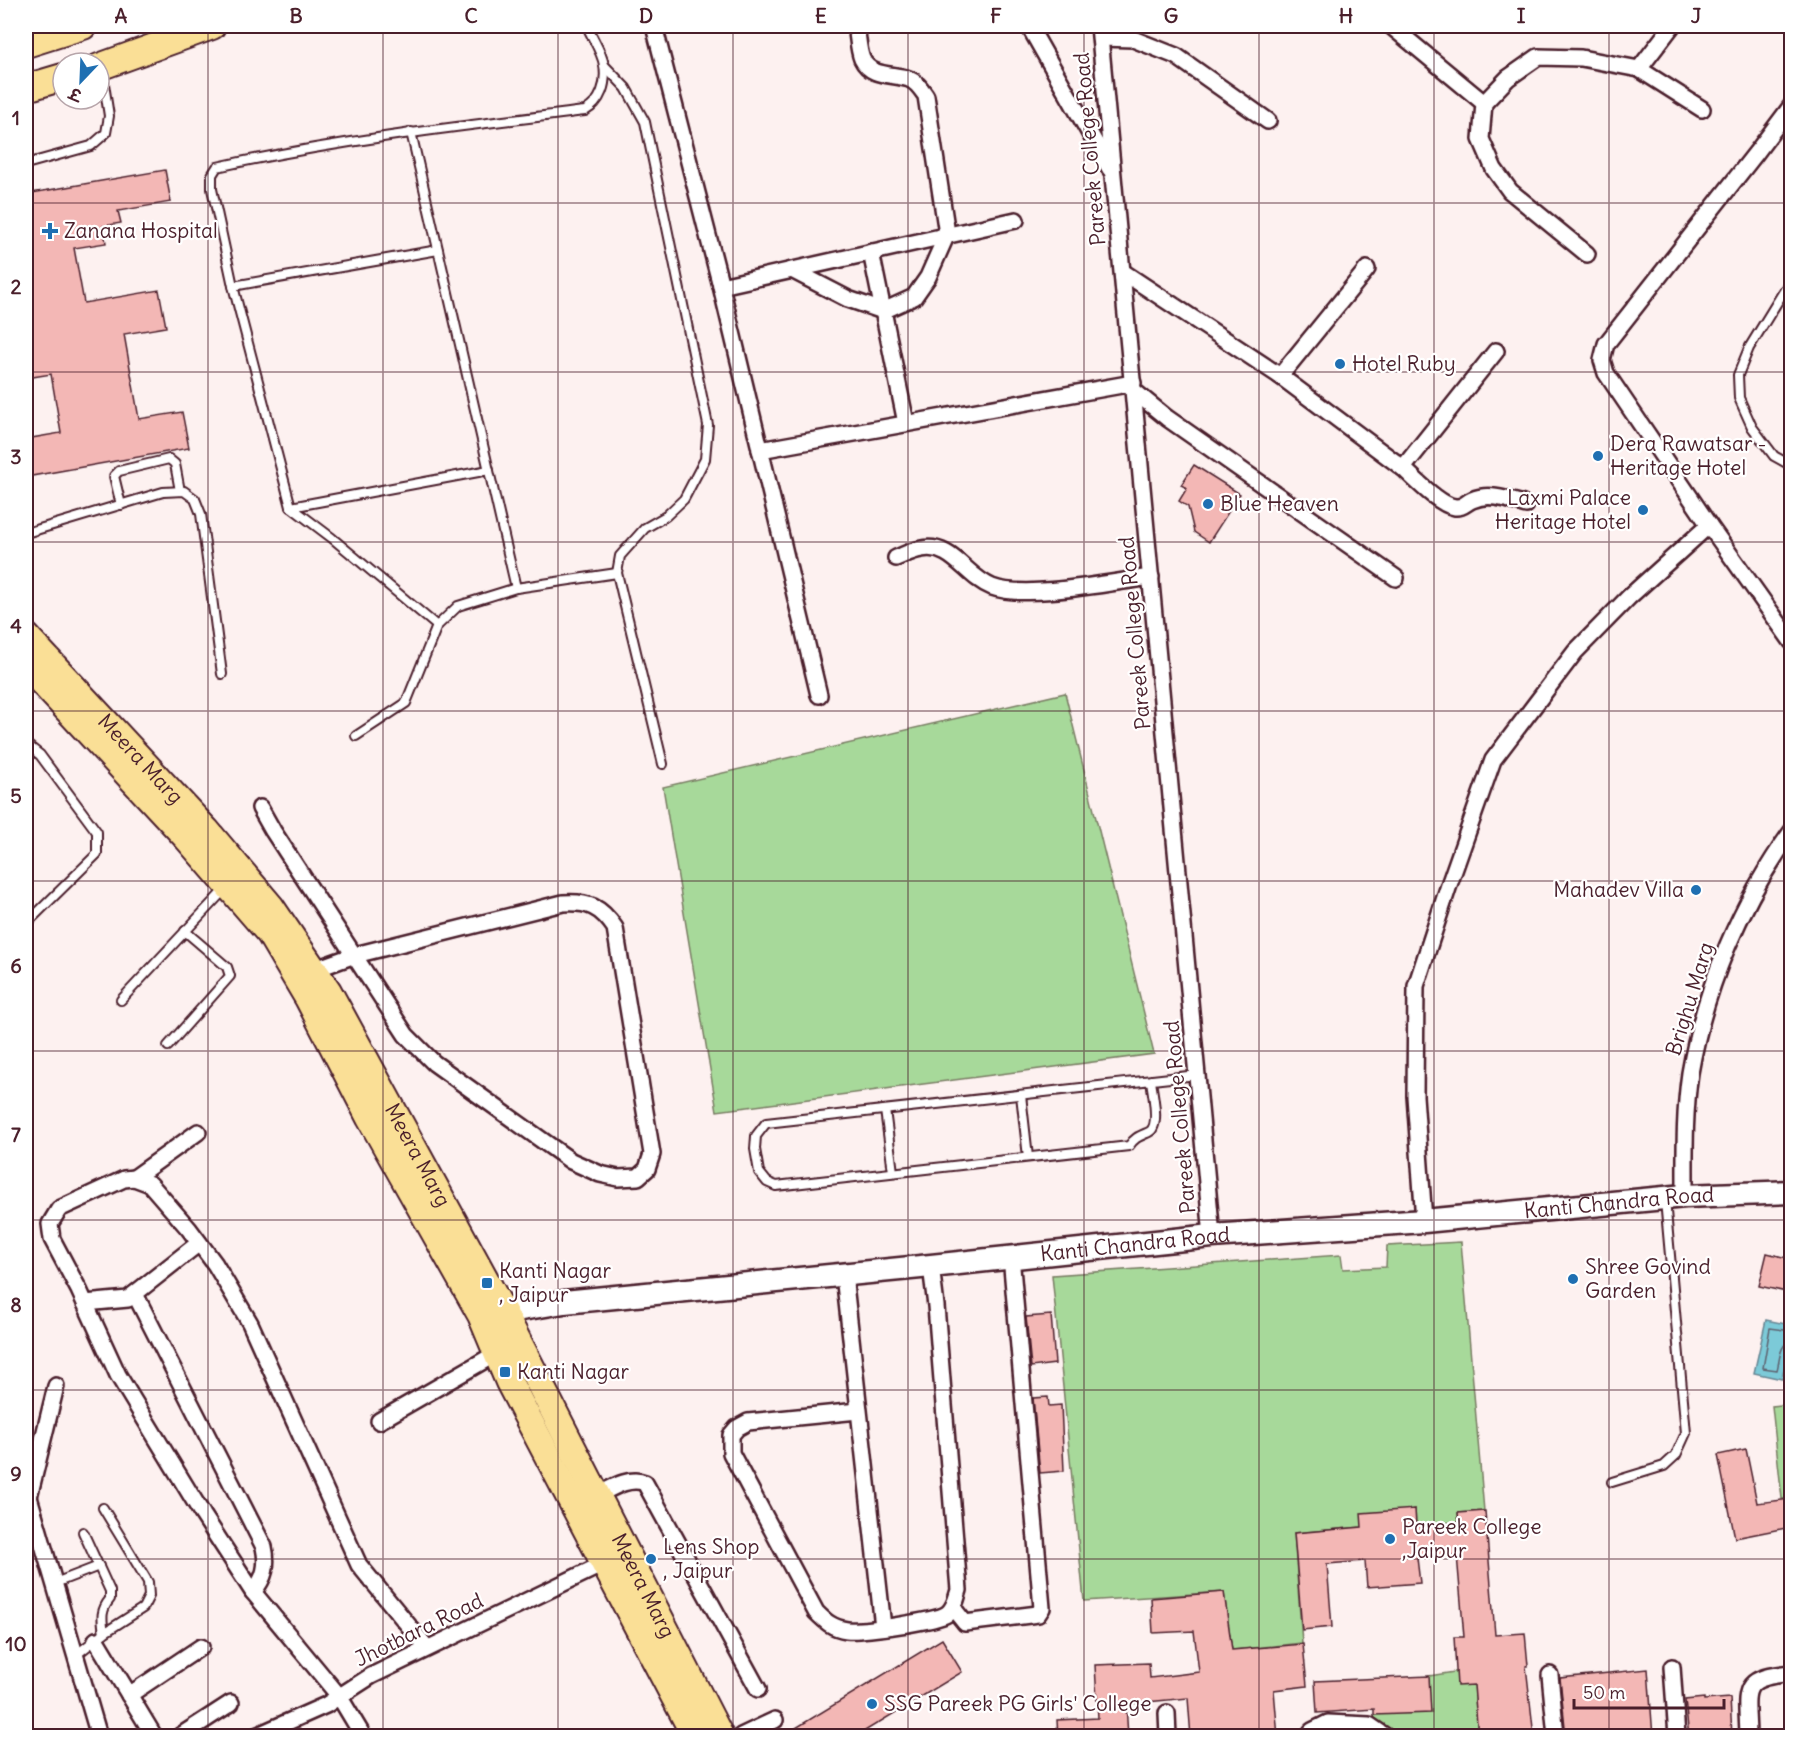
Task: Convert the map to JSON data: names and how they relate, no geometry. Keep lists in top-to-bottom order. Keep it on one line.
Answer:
{"streets":{"main road":["Meera Marg"],"street":["Pareek College Road","Brighu Marg","Kanti Chandra Road","Jhotbara Road"]},"crossings":[["Pareek College Road","Kanti Chandra Road"],["Meera Marg","Kanti Chandra Road"],["Meera Marg","Jhotbara Road"],["Brighu Marg","Kanti Chandra Road"]],"places":{"health":["Zanana Hospital"],"other":["Hotel Ruby","Dera Rawatsar - Heritage Hotel","Blue Heaven","Laxmi Palace Heritage Hotel","Mahadev Villa","Shree Govind Garden","Pareek College ,Jaipur","Lens Shop , Jaipur","SSG Pareek PG Girls' College"],"transit":["Kanti Nagar , Jaipur","Kanti Nagar"]},"scale_bar":"50 m","north":"bottom left","grid":{"columns":["A","B","C","D","E","F","G","H","I","J"],"rows":["1","2","3","4","5","6","7","8","9","10"]}}
